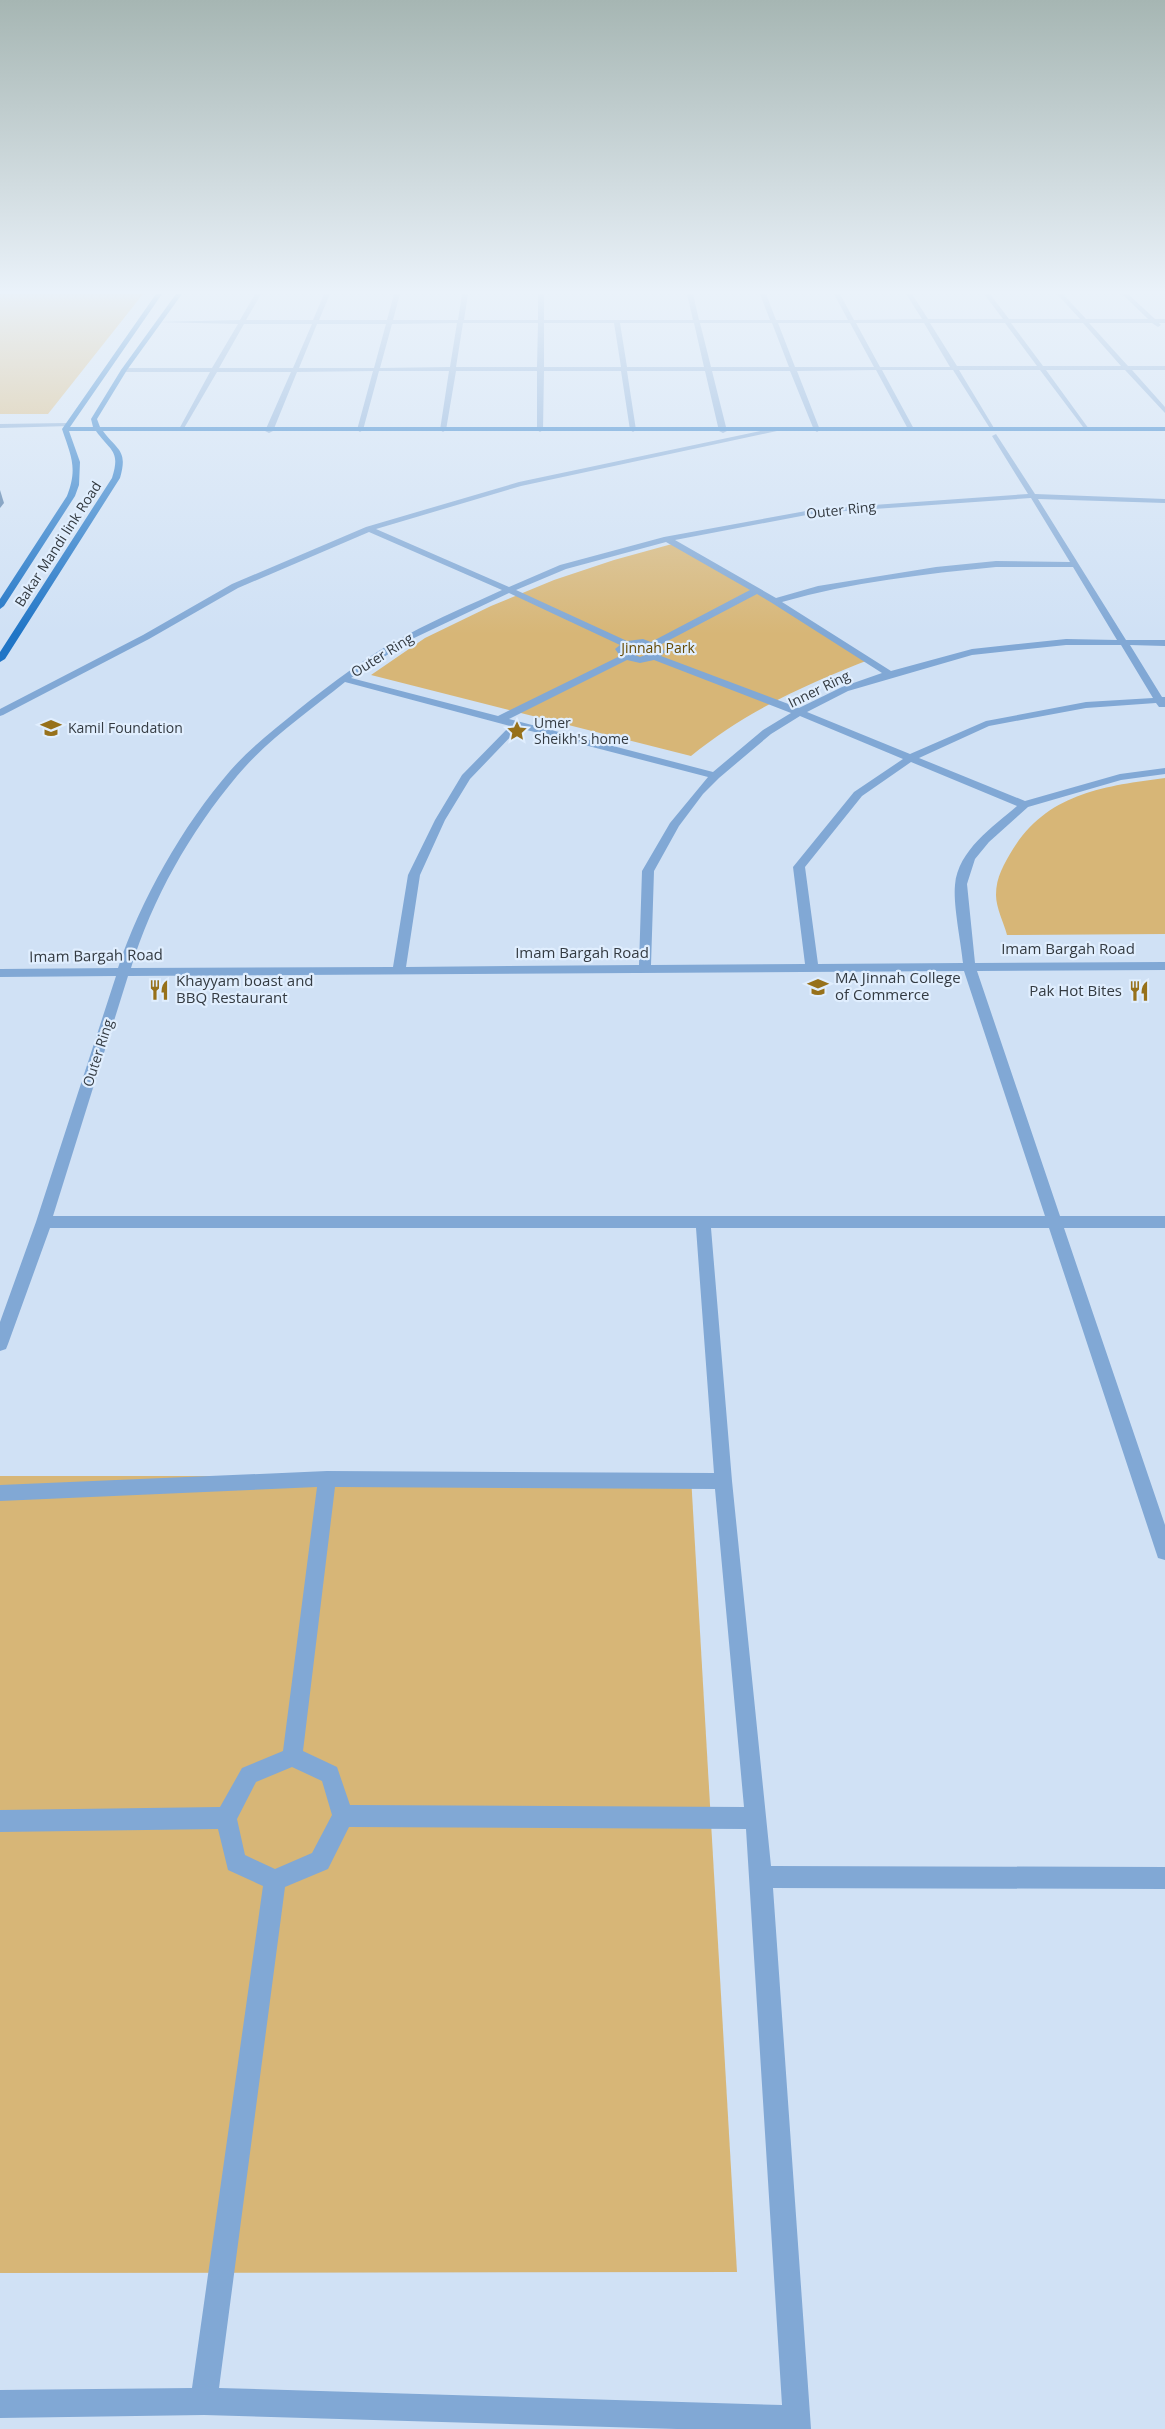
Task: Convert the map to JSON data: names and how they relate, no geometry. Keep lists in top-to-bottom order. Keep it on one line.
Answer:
{"streets":{"main road":["Bakar Mandi link Road"],"street":["Outer Ring","Inner Ring","Imam Bargah Road"]},"crossings":[["Outer Ring","Imam Bargah Road"],["Inner Ring","Imam Bargah Road"]],"parks":["Jinnah Park"],"places":{"school or university":["Kamil Foundation","MA Jinnah College of Commerce"],"place":["Umer Sheikh's home"],"restaurant":["Khayyam boast and BBQ Restaurant","Pak Hot Bites"]}}
